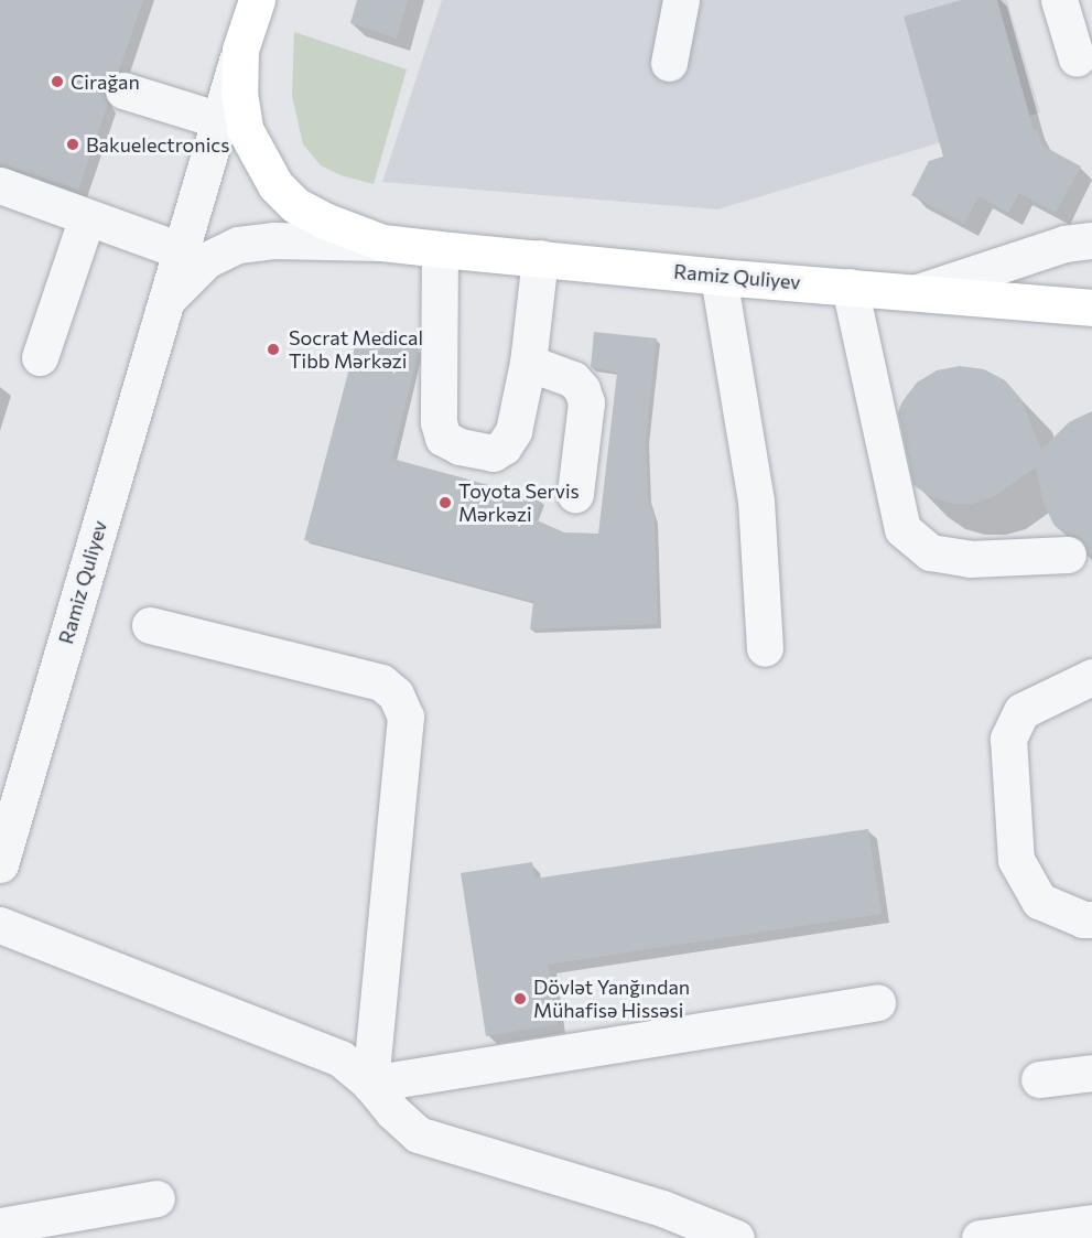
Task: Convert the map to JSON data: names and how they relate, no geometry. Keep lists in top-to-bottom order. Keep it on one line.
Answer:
{"streets":{"main road":["Ramiz Quliyev"]},"places":["Cirağan","Bakuelectronics","Socrat Medical Tibb Mərkəzi","Toyota Servis Mərkəzi","Dövlət Yanğından Mühafisə Hissəsi"]}
